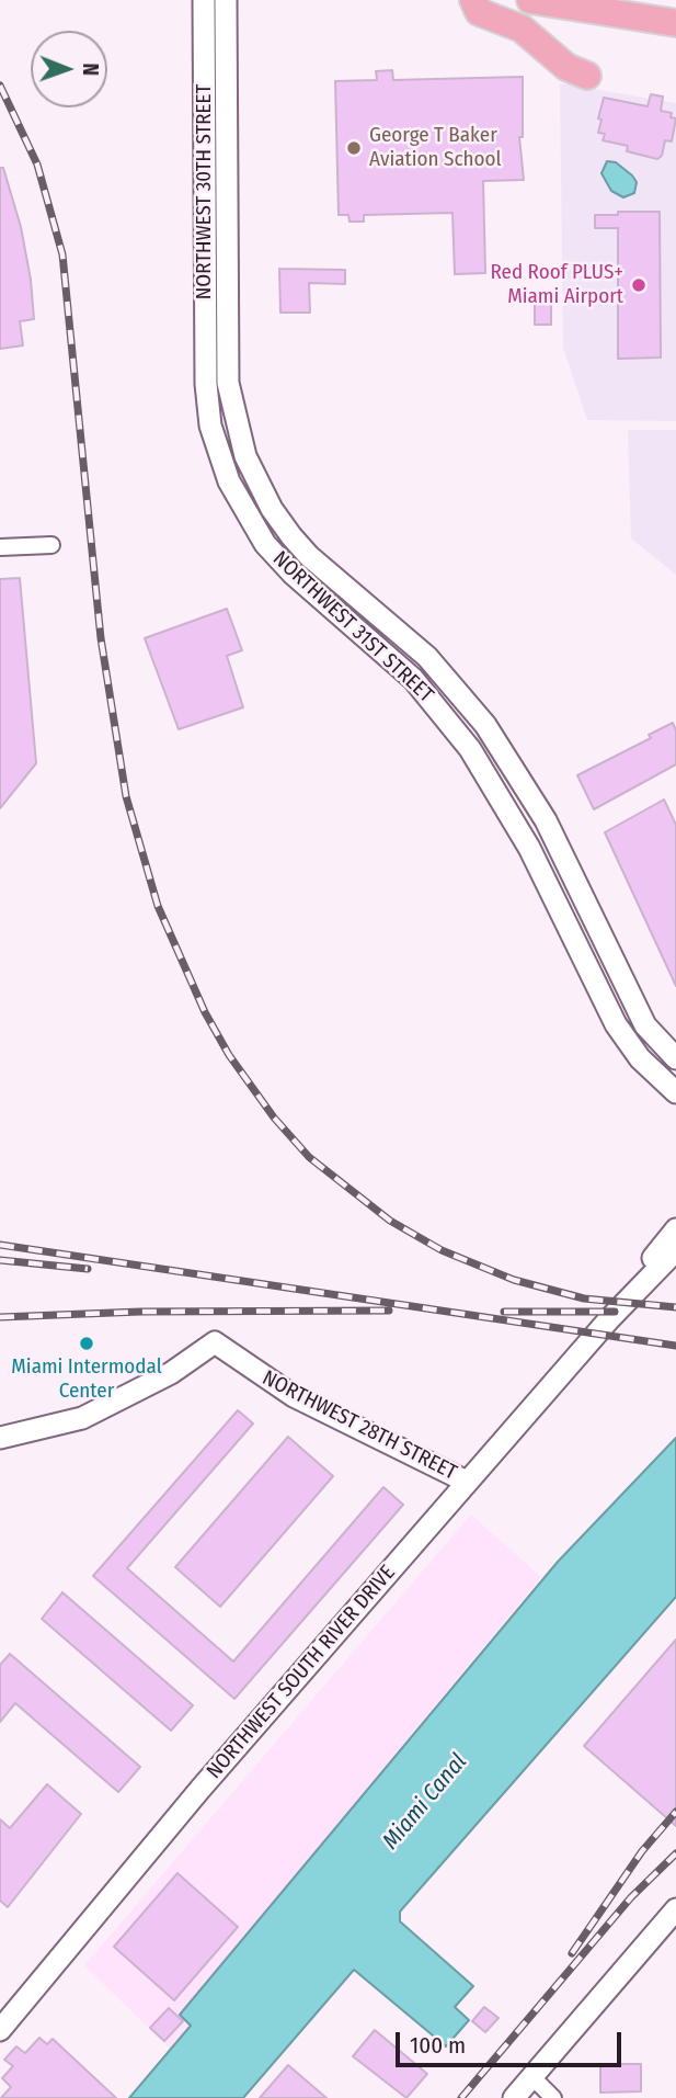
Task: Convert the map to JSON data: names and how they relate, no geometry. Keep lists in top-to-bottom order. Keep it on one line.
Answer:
{"streets":{"street":["NORTHWEST 30TH STREET","NORTHWEST 31ST STREET","NORTHWEST 28TH STREET","NORTHWEST SOUTH RIVER DRIVE"]},"crossings":[["NORTHWEST 30TH STREET","NORTHWEST 31ST STREET"],["NORTHWEST 28TH STREET","NORTHWEST SOUTH RIVER DRIVE"]],"water":["Miami Canal"],"places":["George T Baker Aviation School","Red Roof PLUS+ Miami Airport","Miami Intermodal Center"],"scale_bar":"100 m","north":"right"}
